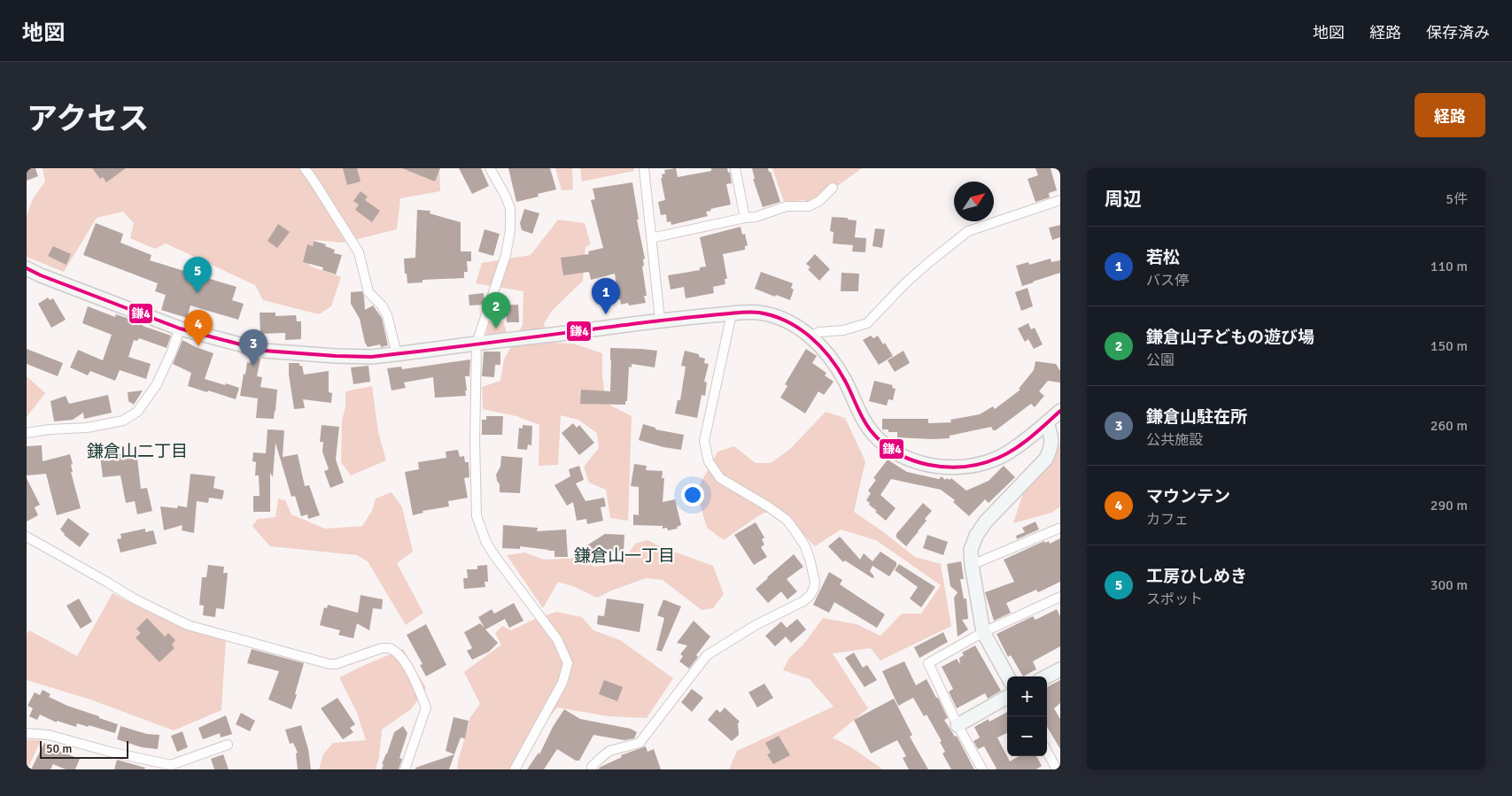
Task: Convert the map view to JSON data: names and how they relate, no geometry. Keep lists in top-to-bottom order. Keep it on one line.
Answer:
{"districts":["鎌倉山二丁目","鎌倉山一丁目"],"lines":["transit line 鎌4"],"scale_bar":"50 m","north":"top right","page":{"header":"地図","nav":["地図","経路","保存済み"],"title":"アクセス","buttons":"経路","heading":["周辺","5件"],"list":[{"mark":"1","name":"若松","note":"バス停","value":"110 m"},{"mark":"2","name":"鎌倉山子どもの遊び場","note":"公園","value":"150 m"},{"mark":"3","name":"鎌倉山駐在所","note":"公共施設","value":"260 m"},{"mark":"4","name":"マウンテン","note":"カフェ","value":"290 m"},{"mark":"5","name":"工房ひしめき","note":"スポット","value":"300 m"}],"pins":["5","1","2","4","3"],"map_buttons":["+","−"],"scale":"50 m"}}
